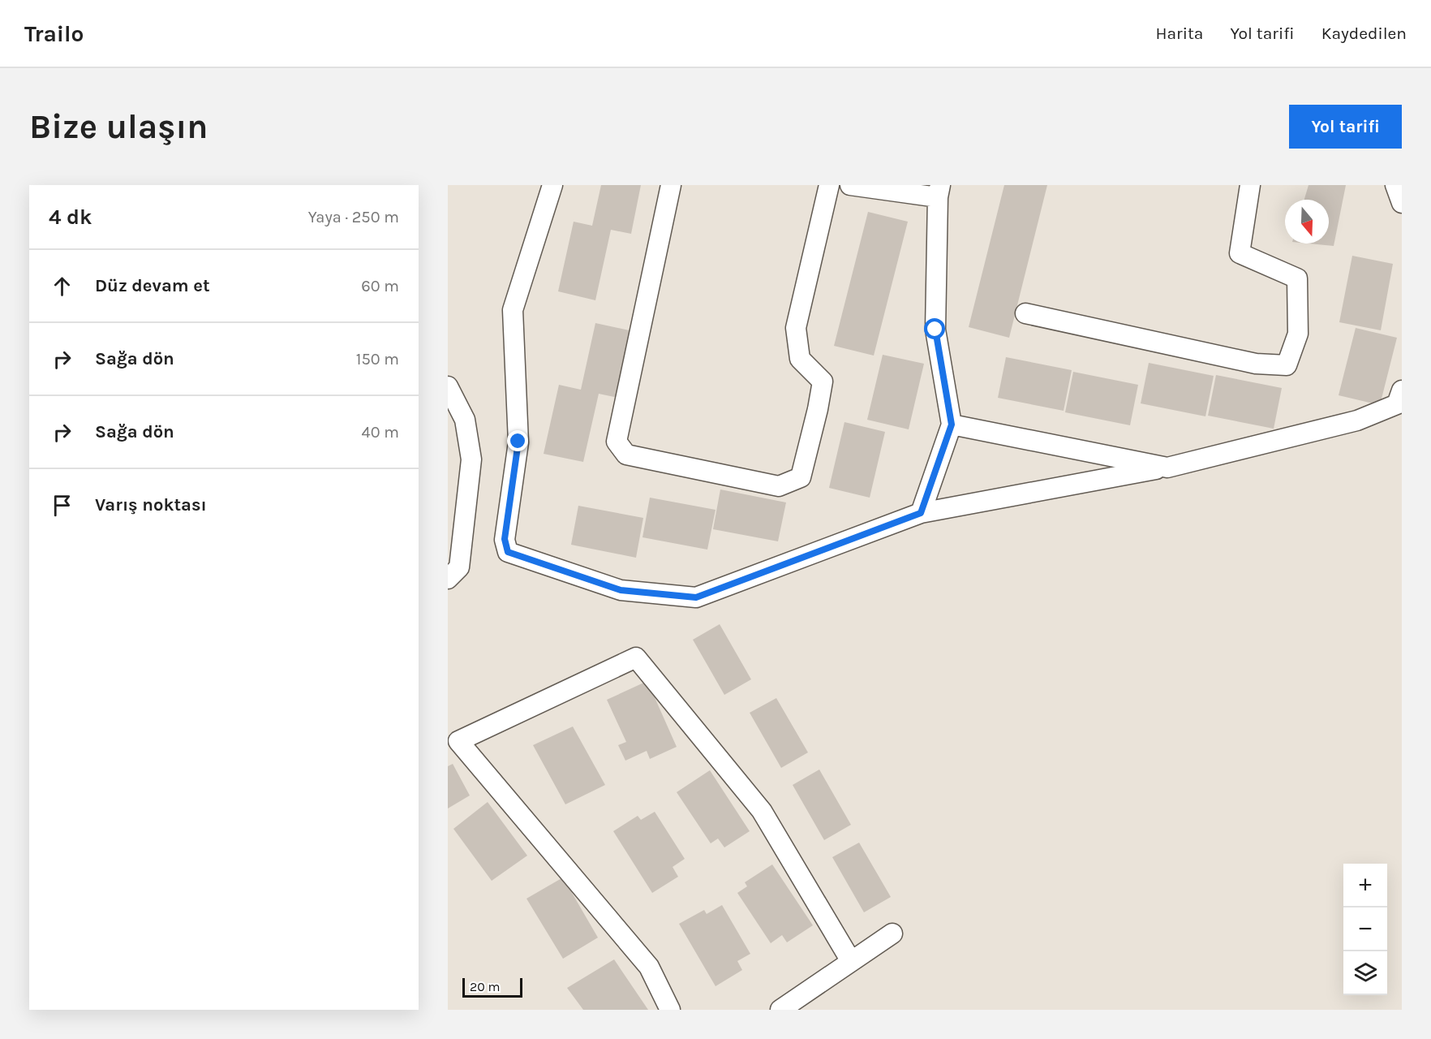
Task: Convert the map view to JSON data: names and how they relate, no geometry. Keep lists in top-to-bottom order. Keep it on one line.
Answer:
{"scale_bar":"20 m","north":"bottom","page":{"header":"Trailo","nav":["Harita","Yol tarifi","Kaydedilen"],"buttons":"Yol tarifi","title":"Bize ulaşın","heading":["4 dk","Yaya · 250 m"],"list":[["Düz devam et","60 m"],["Sağa dön","150 m"],["Sağa dön","40 m"],"Varış noktası"],"map_buttons":["+","−"],"scale":"20 m"}}
